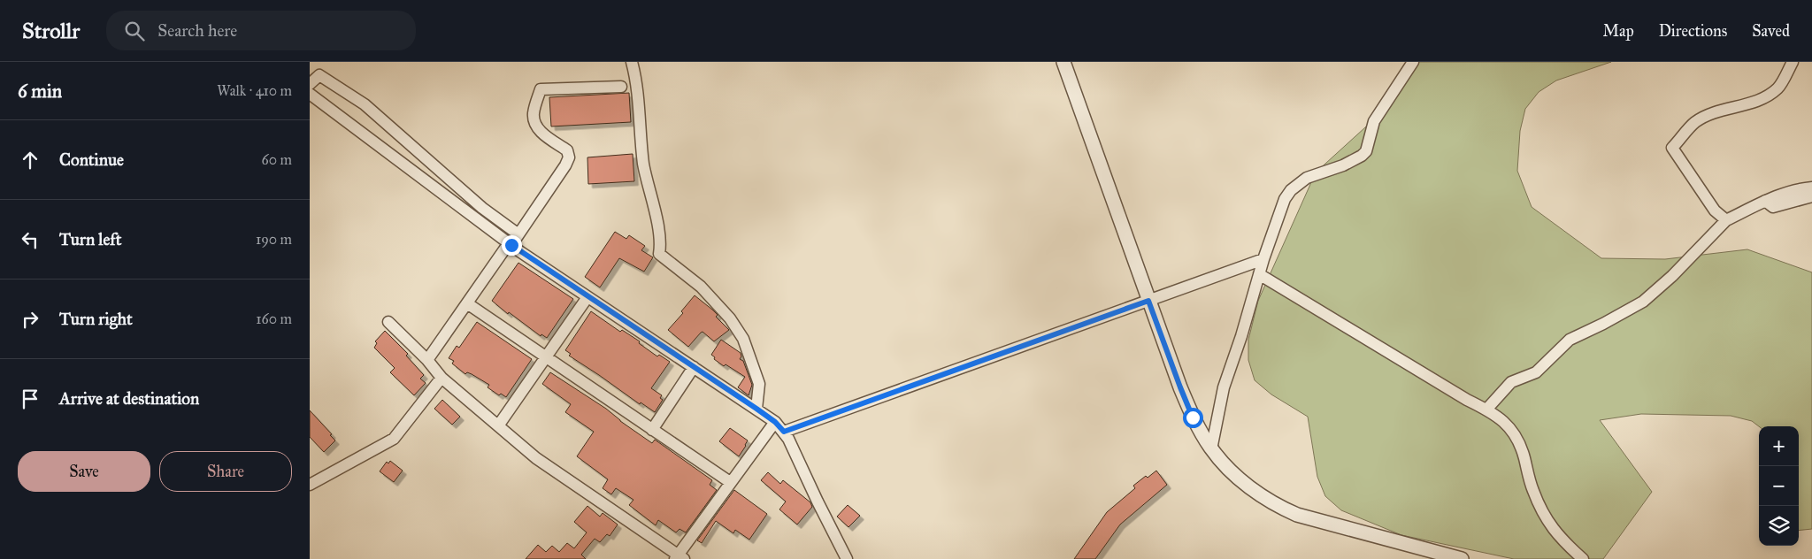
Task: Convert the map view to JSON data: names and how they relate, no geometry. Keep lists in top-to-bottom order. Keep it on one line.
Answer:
{"page":{"header":"Strollr","search":"Search here","nav":["Map","Directions","Saved"],"heading":["6 min","Walk · 410 m"],"list":[["Continue","60 m"],["Turn left","190 m"],["Turn right","160 m"],"Arrive at destination"],"map_buttons":["+","−"],"buttons":["Save","Share"]}}
